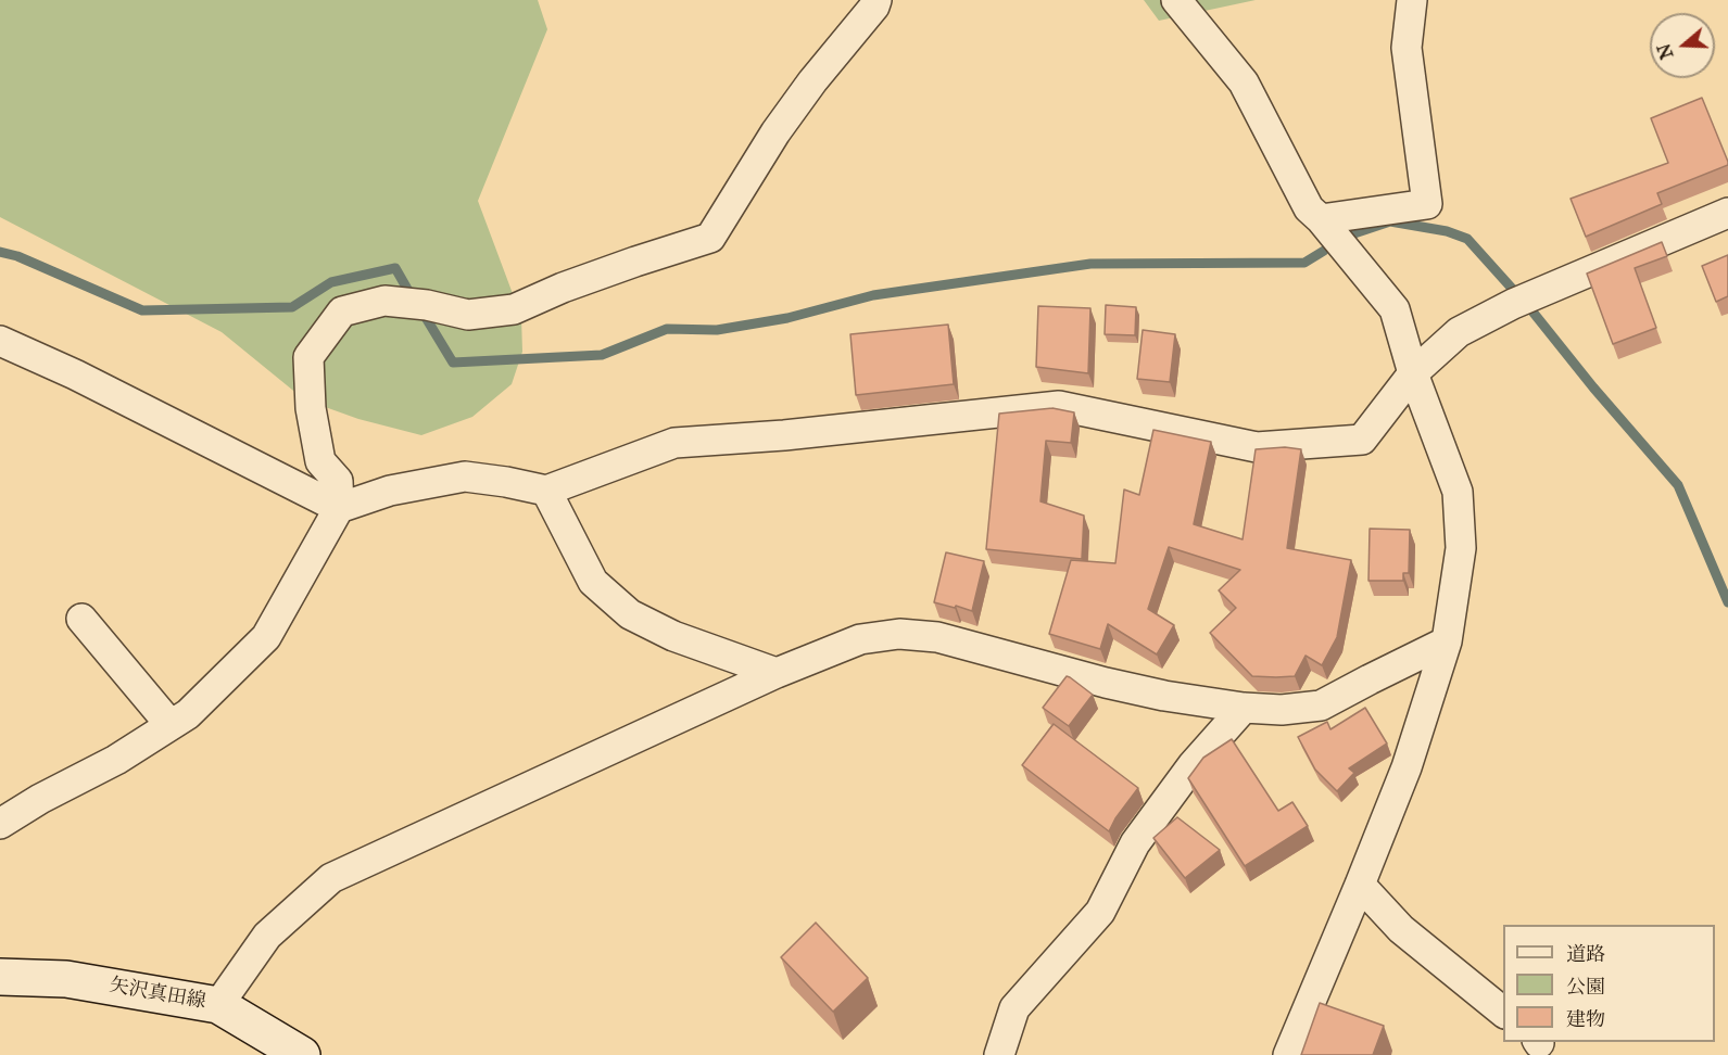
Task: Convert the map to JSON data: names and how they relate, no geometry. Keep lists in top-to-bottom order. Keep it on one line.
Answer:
{"streets":{"main road":["矢沢真田線"]},"legend":["道路","公園","建物"],"north":"left"}
